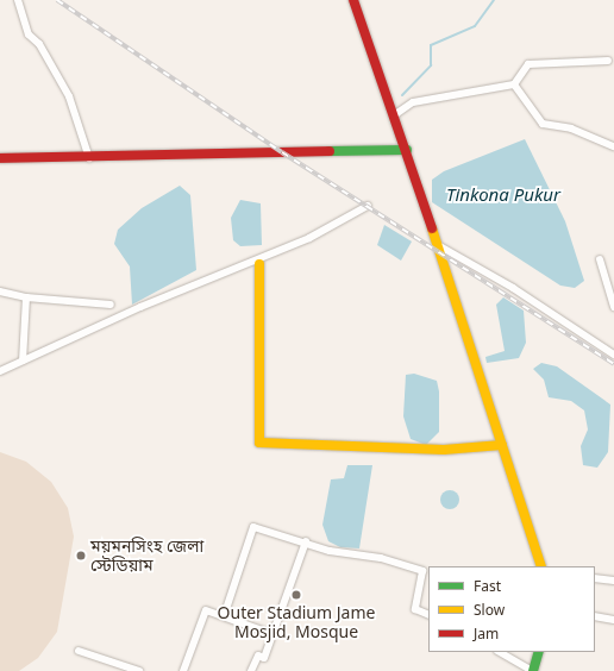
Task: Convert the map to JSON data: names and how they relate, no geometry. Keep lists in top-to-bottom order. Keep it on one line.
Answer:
{"water":["Tinkona Pukur"],"places":["ময়মনসিংহ জেলা স্টেডিয়াম","Outer Stadium Jame Mosjid, Mosque"],"legend":["Fast","Slow","Jam"]}
